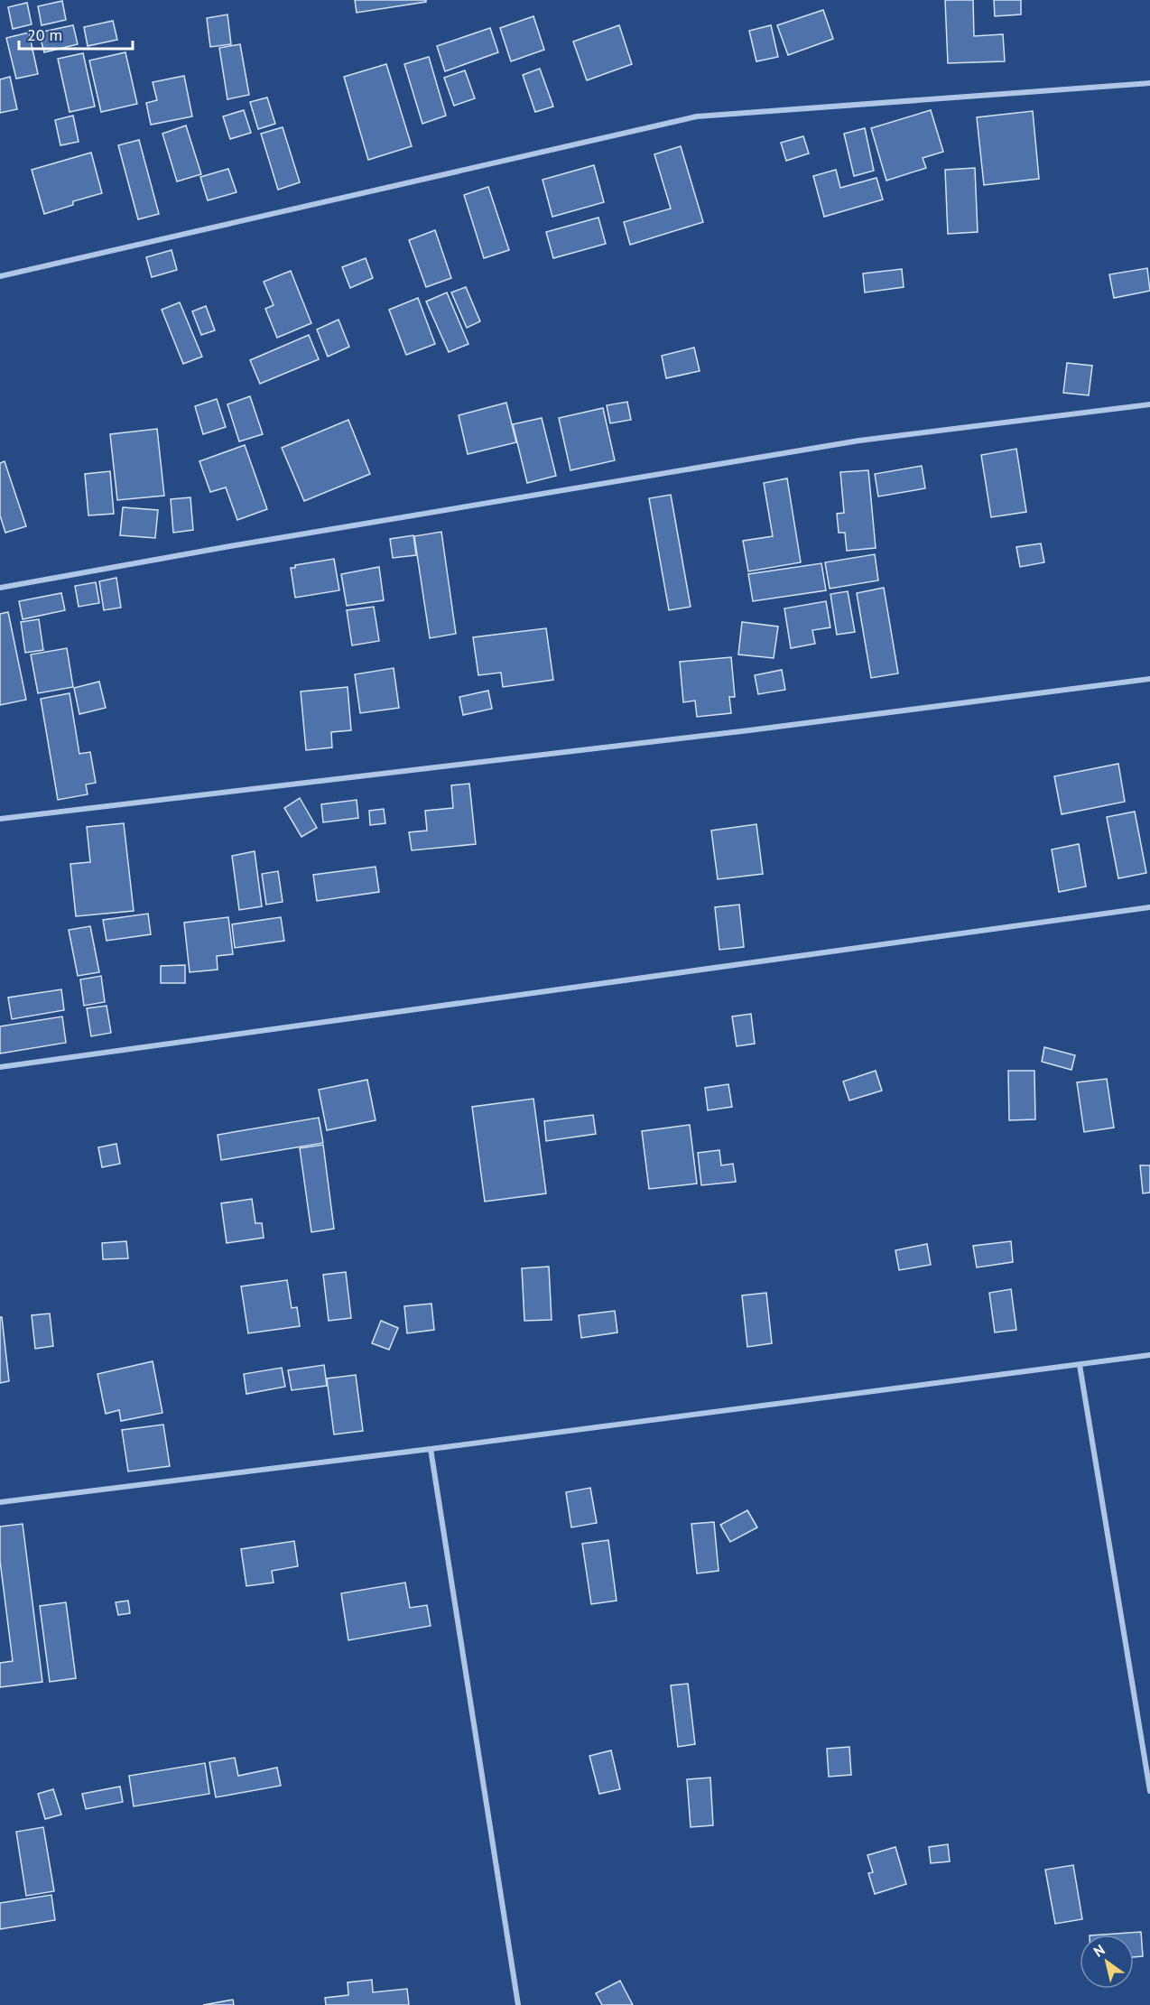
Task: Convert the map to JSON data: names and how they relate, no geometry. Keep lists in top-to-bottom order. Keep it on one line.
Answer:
{"scale_bar":"20 m","north":"top left"}
